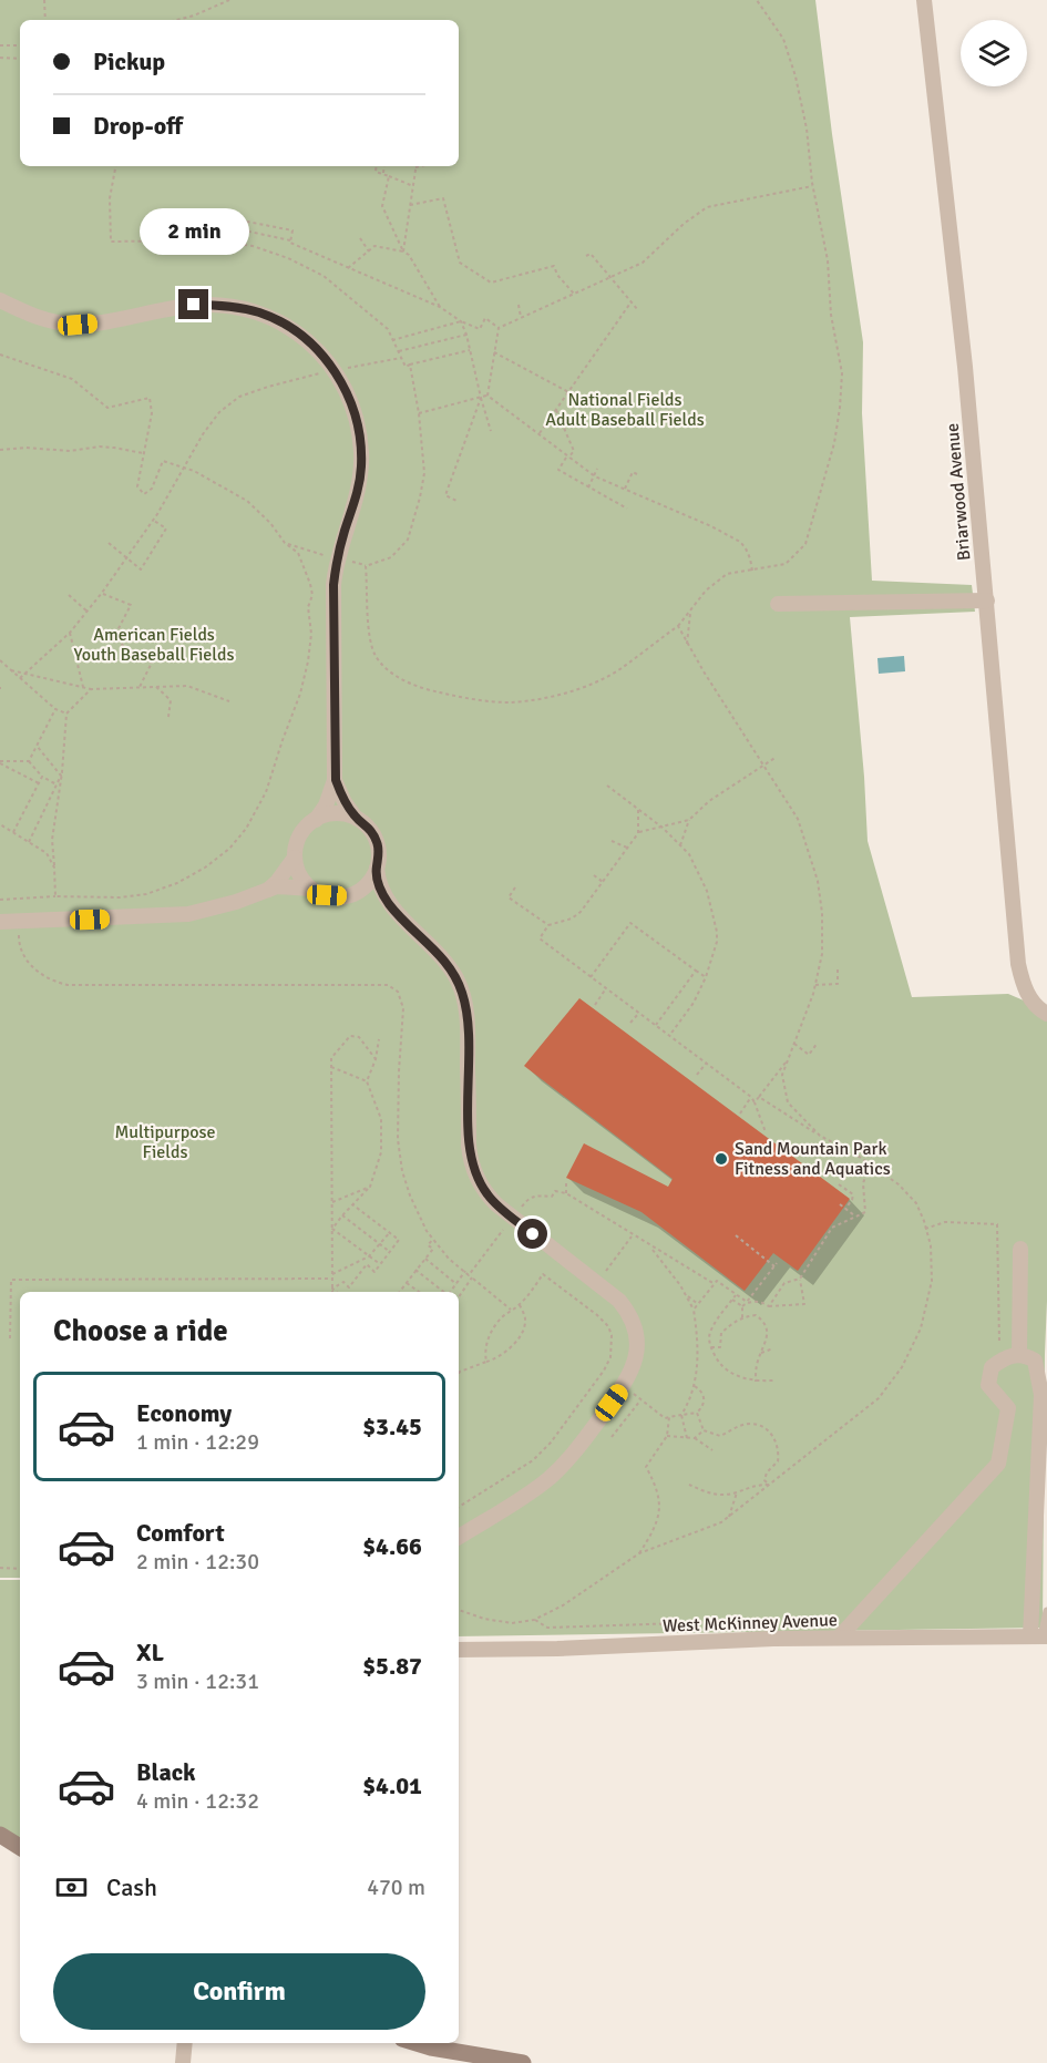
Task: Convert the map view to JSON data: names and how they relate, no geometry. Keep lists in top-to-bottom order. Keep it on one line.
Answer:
{"streets":{"street":["Briarwood Avenue","West McKinney Avenue"]},"parks":["National Fields Adult Baseball Fields","American Fields Youth Baseball Fields","Multipurpose Fields"],"places":["Sand Mountain Park Fitness and Aquatics"],"page":{"banner":["Pickup","Drop-off"],"bubble":"2 min","heading":"Choose a ride","list":[{"name":"Economy","note":"1 min · 12:29","value":"$3.45"},{"name":"Comfort","note":"2 min · 12:30","value":"$4.66"},{"name":"XL","note":"3 min · 12:31","value":"$5.87"},{"name":"Black","note":"4 min · 12:32","value":"$4.01"}],"pay":["Cash","470 m"],"buttons":"Confirm"}}
